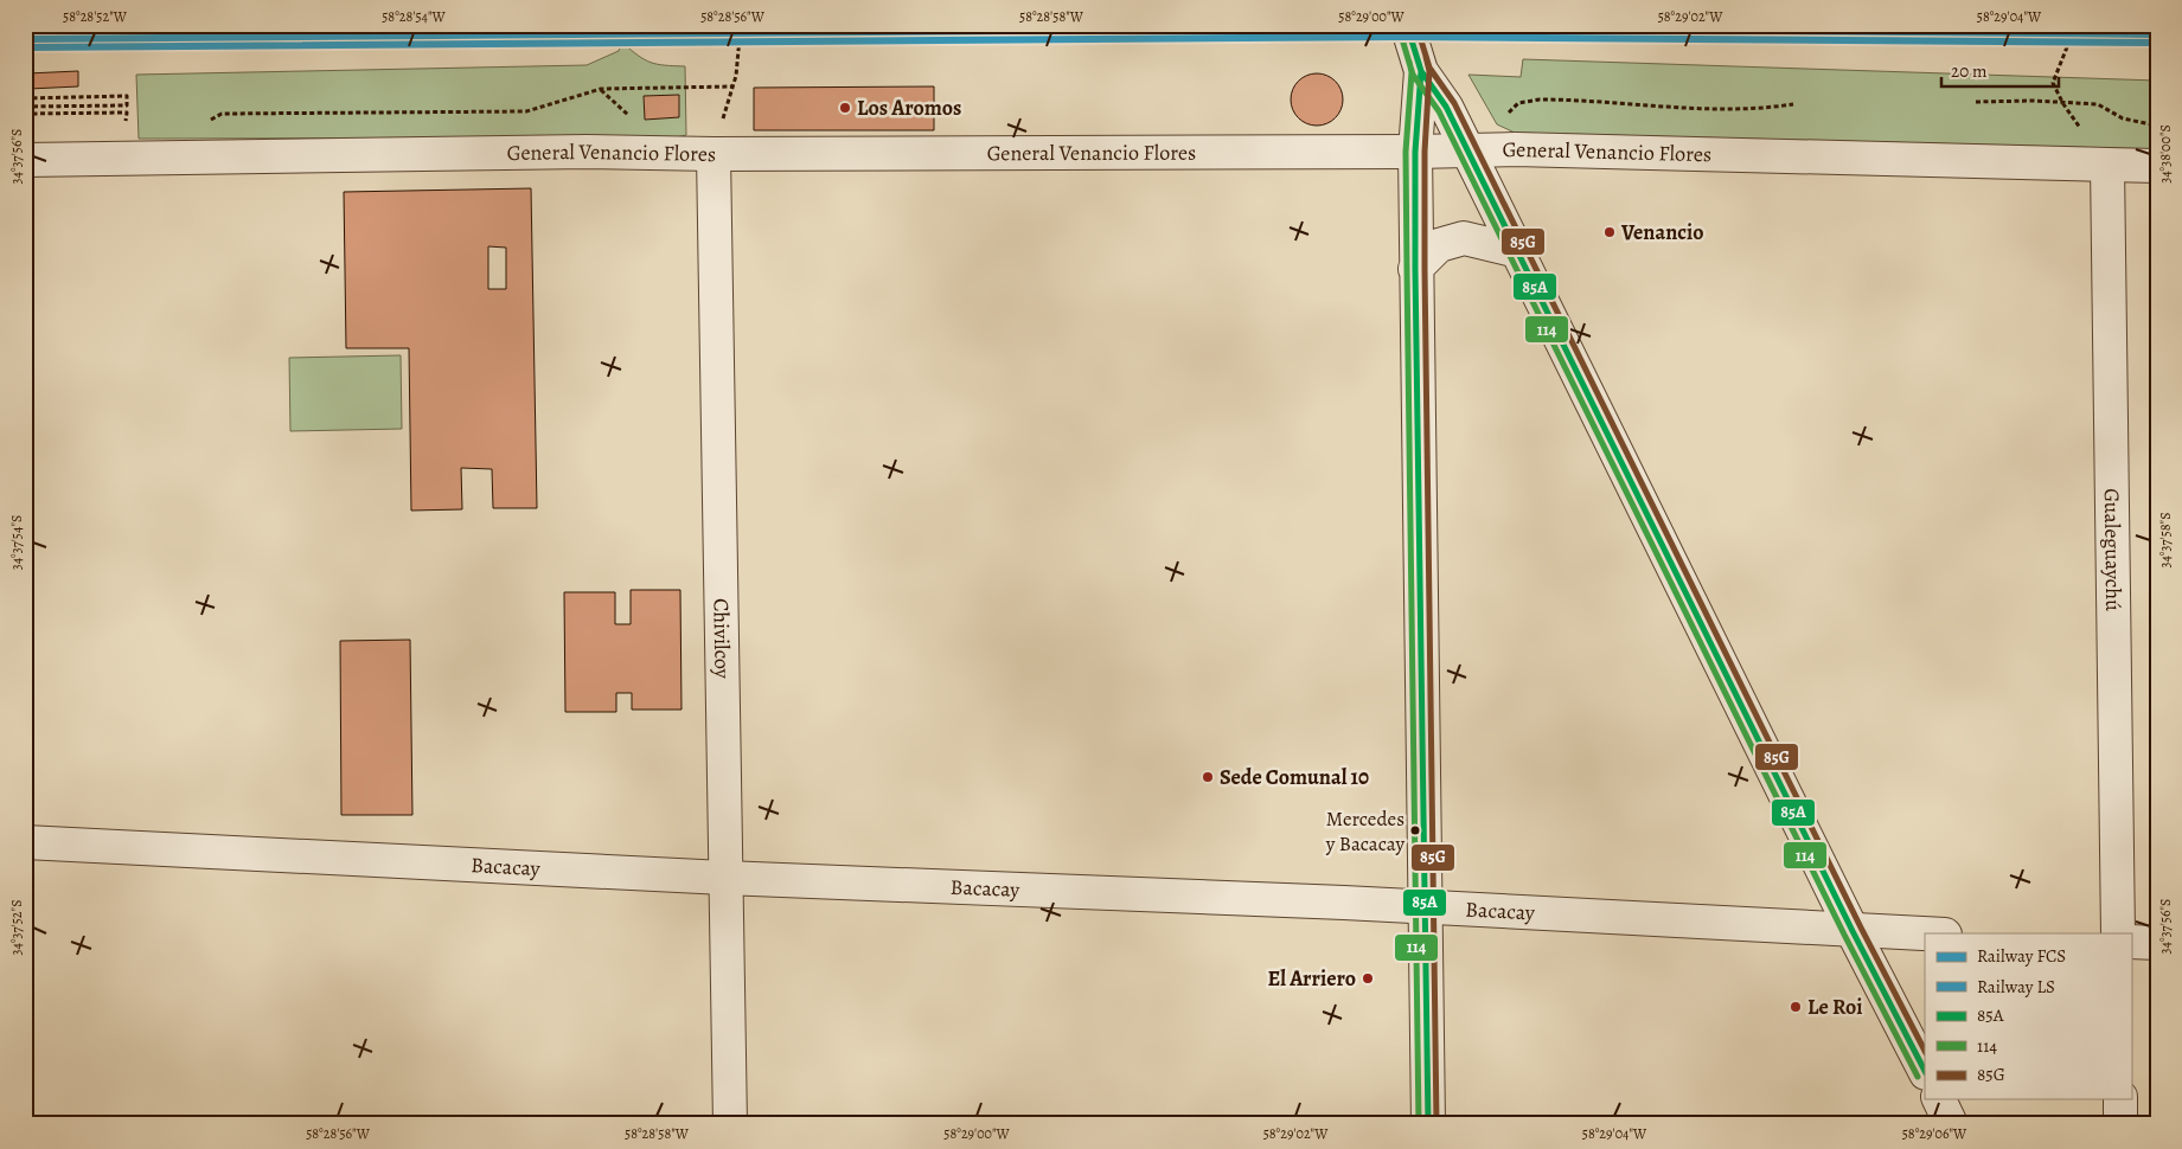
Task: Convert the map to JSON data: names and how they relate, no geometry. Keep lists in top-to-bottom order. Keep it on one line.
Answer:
{"streets":{"street":["General Venancio Flores","Gualeguaychú","Chivilcoy","Bacacay"]},"crossings":[["General Venancio Flores","Gualeguaychú"],["General Venancio Flores","Chivilcoy"],["Chivilcoy","Bacacay"]],"places":["Los Aromos","Venancio","Sede Comunal 10","Mercedes y Bacacay","El Arriero","Le Roi"],"lines":["transit line 85A","transit line 85G","rail line FCS","transit line 114","rail line LS"],"legend":["Railway FCS","Railway LS","85A","114","85G"],"scale_bar":"20 m","coordinates":["58°28'52\"W","58°28'54\"W","58°28'56\"W","58°28'58\"W","58°29'00\"W","58°29'02\"W","58°29'04\"W","34°38'00\"S","34°37'56\"S","34°37'58\"S","34°37'54\"S","34°37'52\"S","58°29'06\"W"]}
